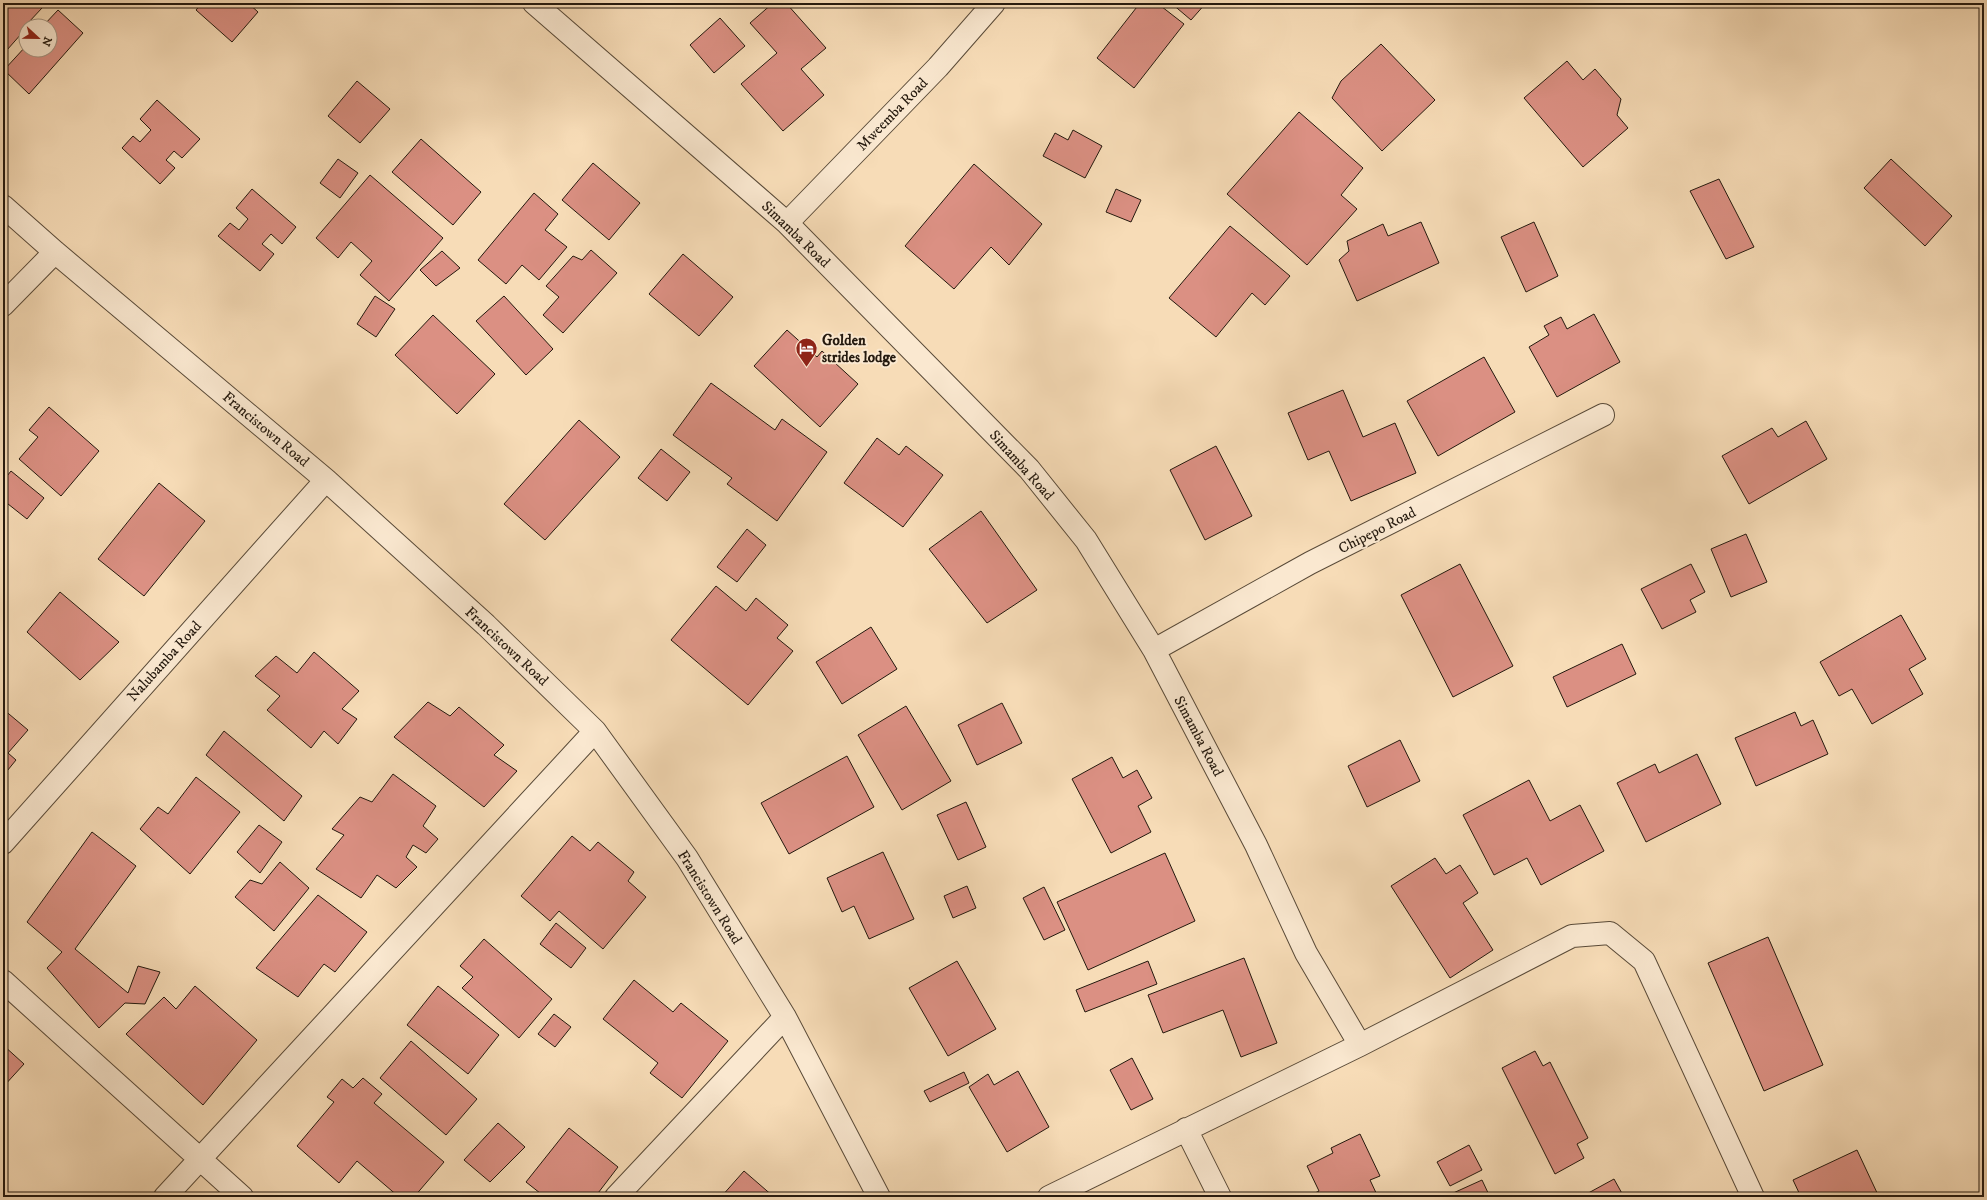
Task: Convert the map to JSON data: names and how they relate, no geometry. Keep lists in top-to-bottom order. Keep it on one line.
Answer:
{"streets":{"street":["Mweemba Road","Simamba Road","Francistown Road","Chipepo Road","Nalubamba Road"]},"crossings":[["Mweemba Road","Simamba Road"],["Simamba Road","Chipepo Road"],["Francistown Road","Nalubamba Road"]],"places":{"hotel":["Golden strides lodge"]},"north":"right"}
